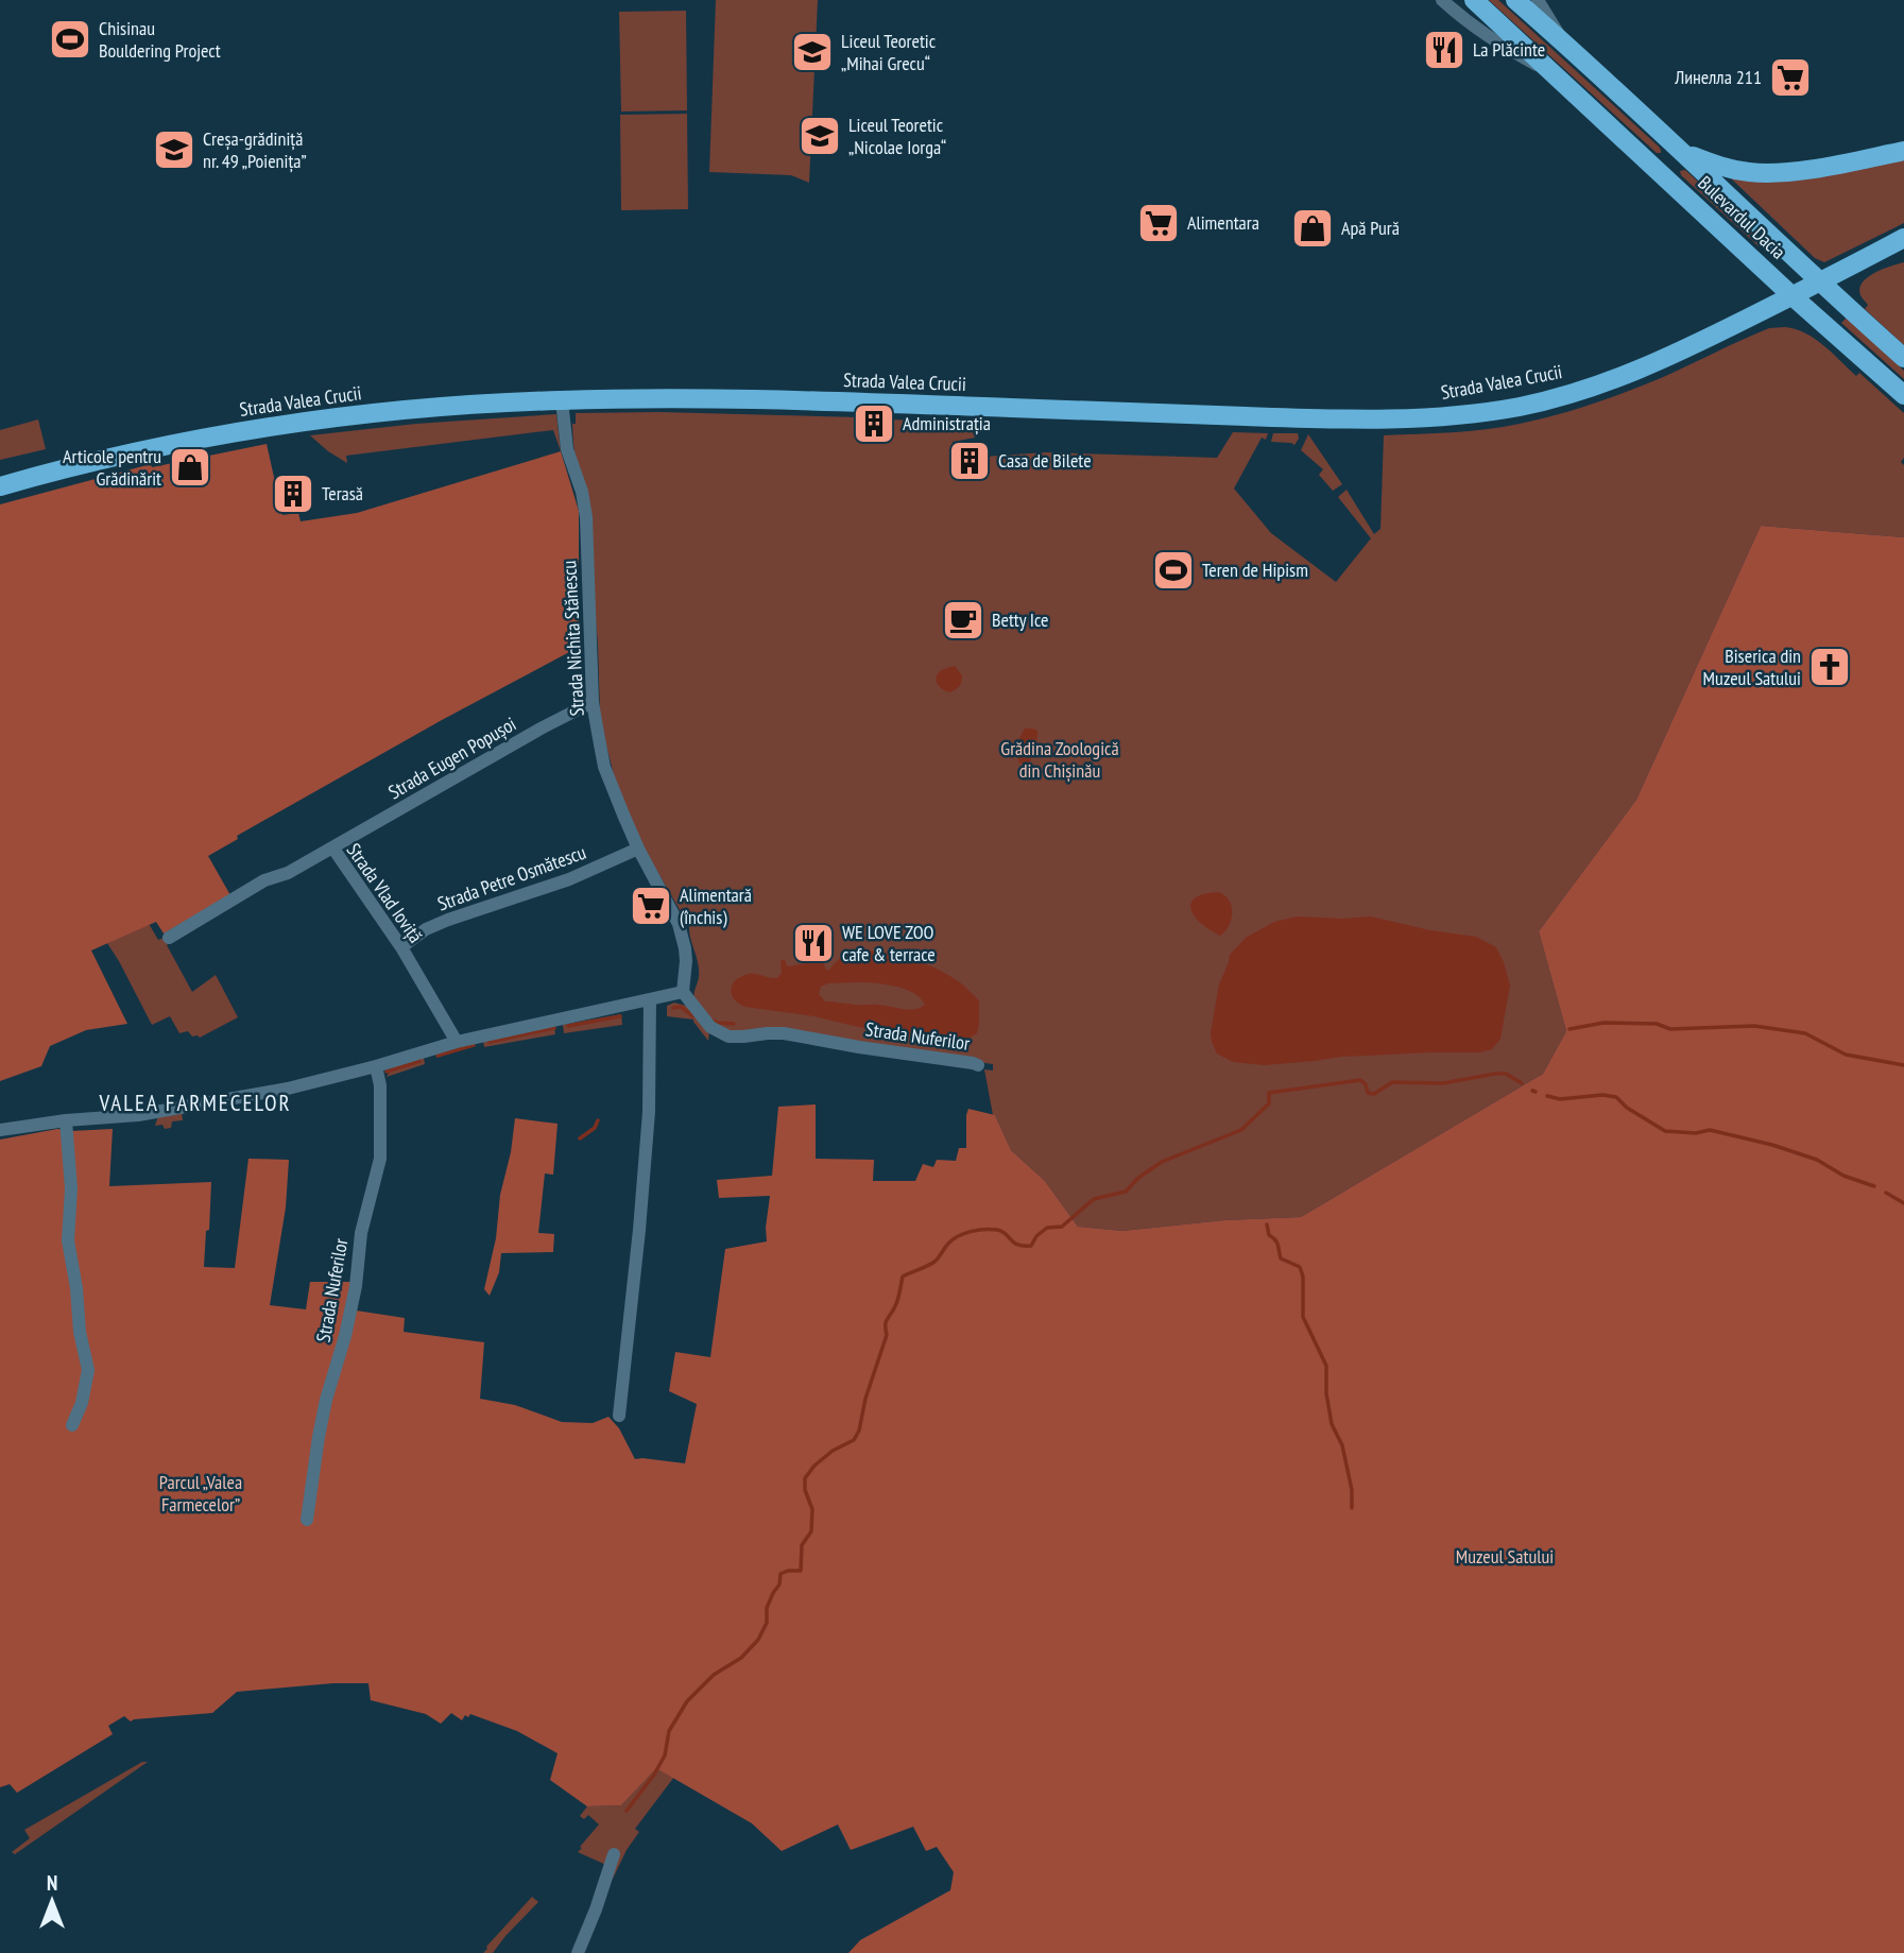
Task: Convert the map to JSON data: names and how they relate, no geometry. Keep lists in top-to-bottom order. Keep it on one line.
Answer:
{"streets":{"main road":["Bulevardul Dacia","Strada Valea Crucii"],"street":["Strada Nichita Stănescu","Strada Eugen Popușoi","Strada Petre Osmătescu","Strada Vlad Ioviță","Strada Nuferilor"]},"crossings":[["Bulevardul Dacia","Strada Valea Crucii"],["Strada Valea Crucii","Strada Nichita Stănescu"],["Strada Nichita Stănescu","Strada Eugen Popușoi"],["Strada Nichita Stănescu","Strada Petre Osmătescu"],["Strada Nichita Stănescu","Strada Nuferilor"],["Strada Eugen Popușoi","Strada Vlad Ioviță"],["Strada Petre Osmătescu","Strada Vlad Ioviță"]],"districts":["VALEA FARMECELOR"],"parks":["Grădina Zoologică din Chișinău","Parcul „Valea Farmecelor”","Muzeul Satului"],"places":{"sports":["Chisinau Bouldering Project","Teren de Hipism"],"restaurant":["La Plăcinte","WE LOVE ZOO cafe & terrace"],"school or university":["Liceul Teoretic „Mihai Grecu“","Liceul Teoretic „Nicolae Iorga“","Creșa-grădiniță nr. 49 „Poienița”"],"supermarket":["Линелла 211","Alimentara","Alimentară (închis)"],"shop":["Apă Pură","Articole pentru Grădinărit"],"building":["Administrația","Casa de Bilete","Terasă"],"cafe":["Betty Ice"],"church":["Biserica din Muzeul Satului"]},"north":"top"}
